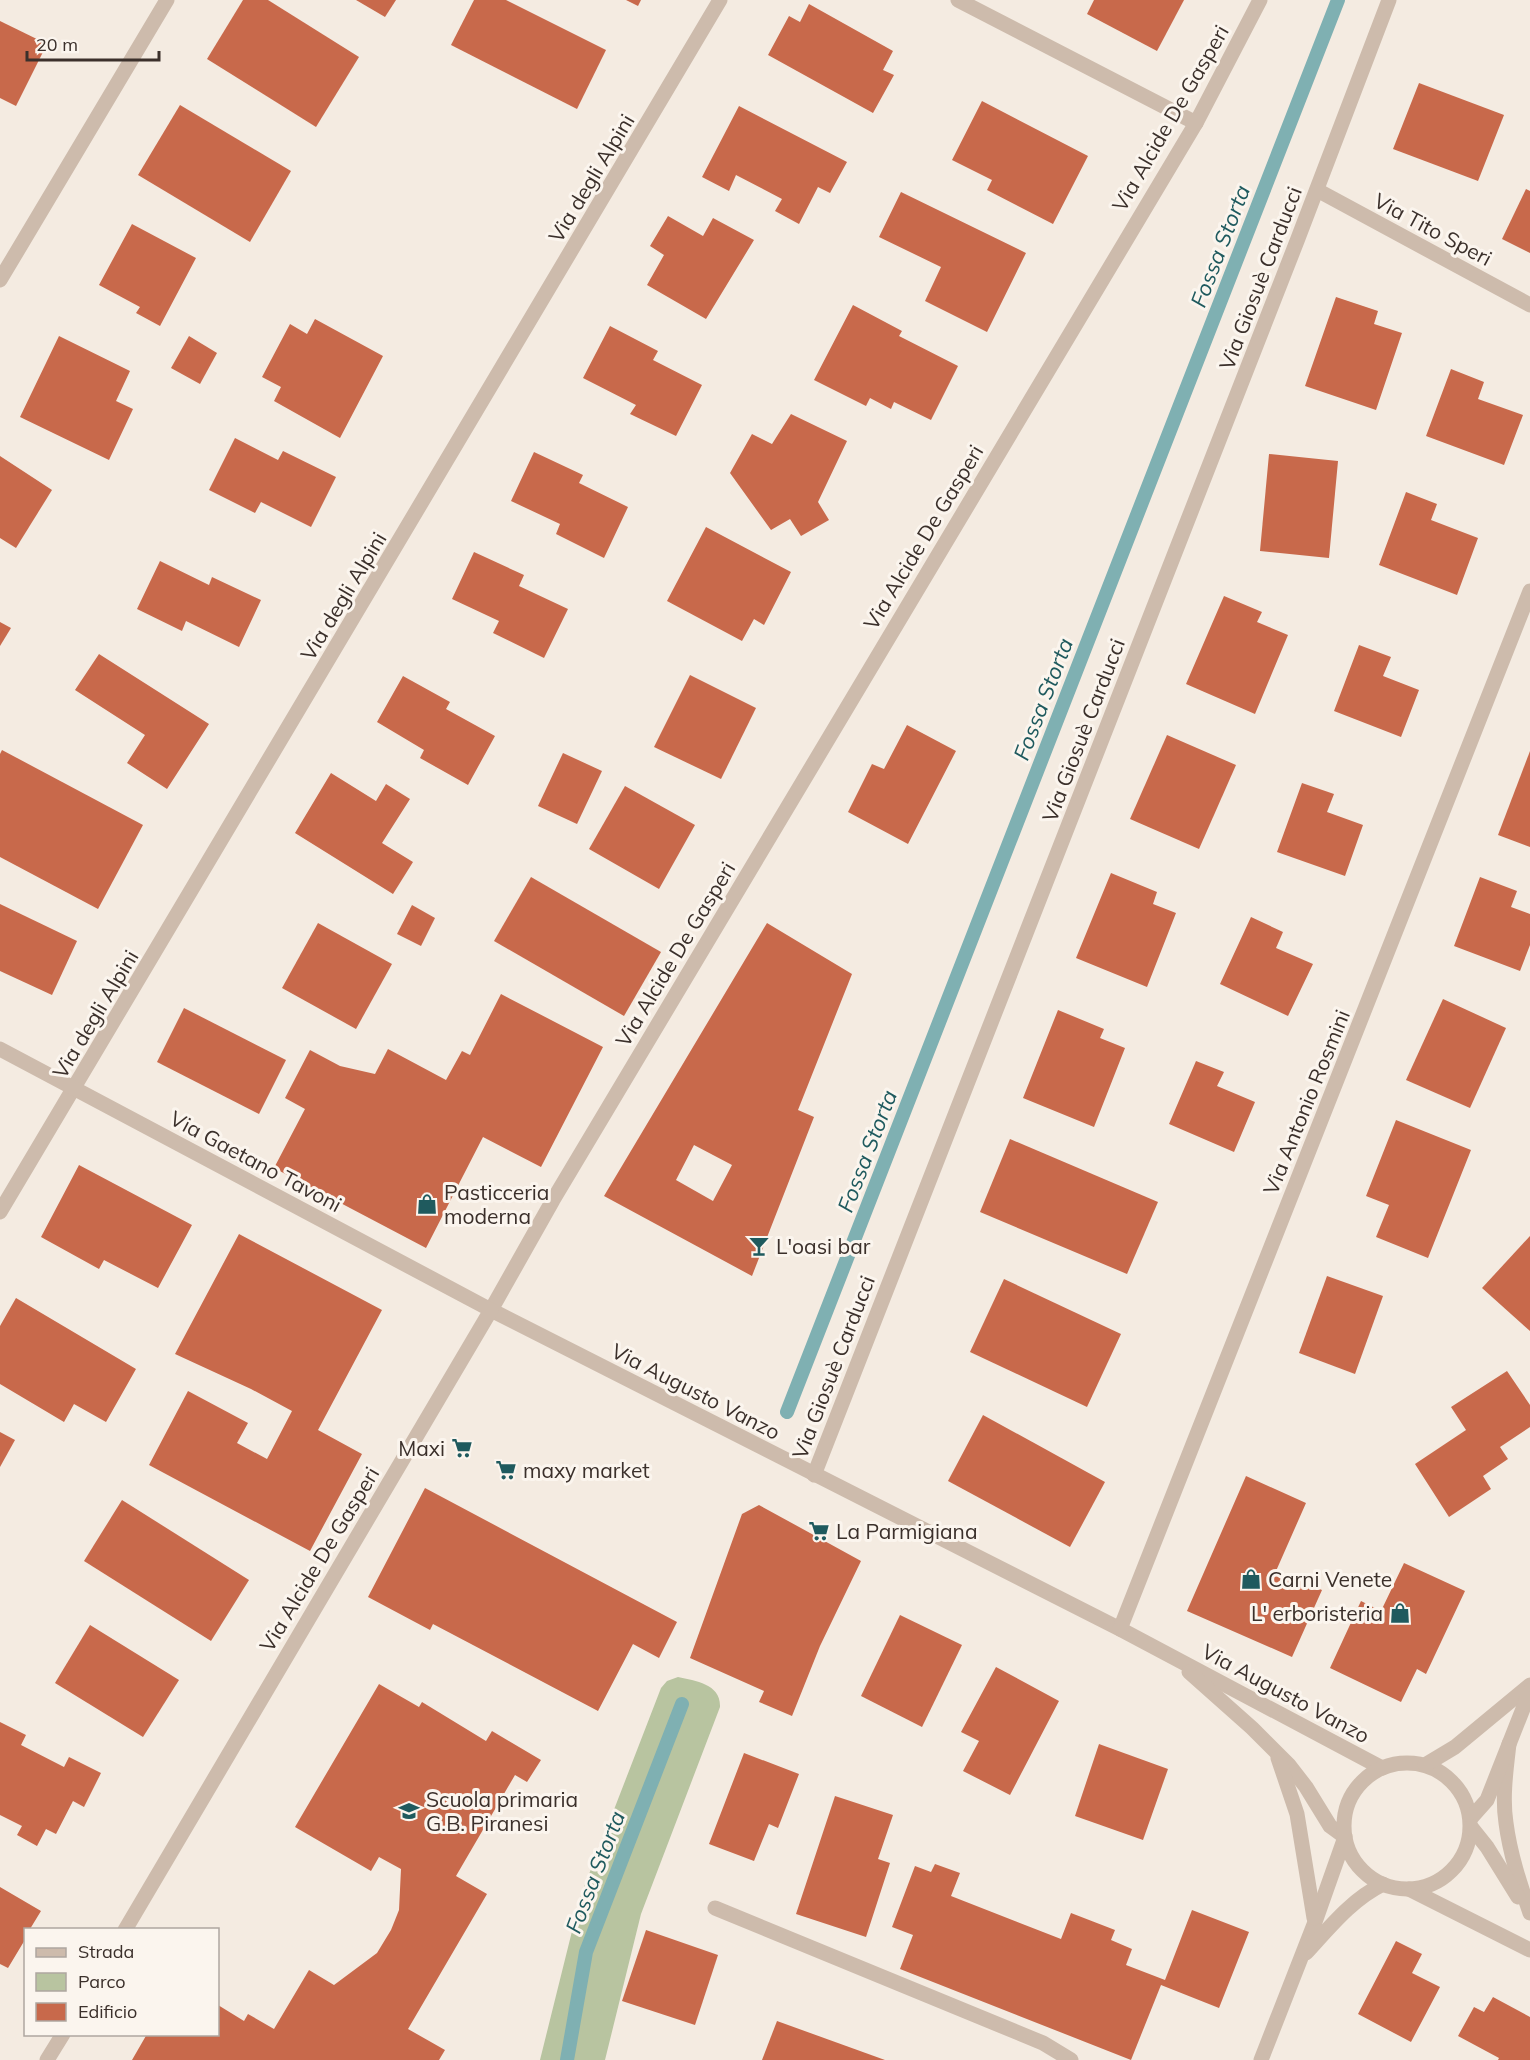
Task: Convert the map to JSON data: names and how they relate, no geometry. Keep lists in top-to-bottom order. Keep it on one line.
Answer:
{"streets":{"street":["Via Alcide De Gasperi","Via degli Alpini","Via Tito Speri","Via Giosuè Carducci","Via Antonio Rosmini","Via Gaetano Tavoni","Via Augusto Vanzo"]},"crossings":[["Via Alcide De Gasperi","Via Gaetano Tavoni"],["Via Alcide De Gasperi","Via Augusto Vanzo"],["Via degli Alpini","Via Gaetano Tavoni"],["Via Tito Speri","Via Giosuè Carducci"],["Via Giosuè Carducci","Via Augusto Vanzo"],["Via Antonio Rosmini","Via Augusto Vanzo"],["Via Gaetano Tavoni","Via Augusto Vanzo"]],"water":["Fossa Storta"],"places":{"shop":["Pasticceria moderna","Carni Venete","L' erboristeria"],"bar":["L'oasi bar"],"supermarket":["Maxi","maxy market","La Parmigiana"],"school or university":["Scuola primaria G.B. Piranesi"]},"legend":["Strada","Parco","Edificio"],"scale_bar":"20 m"}
